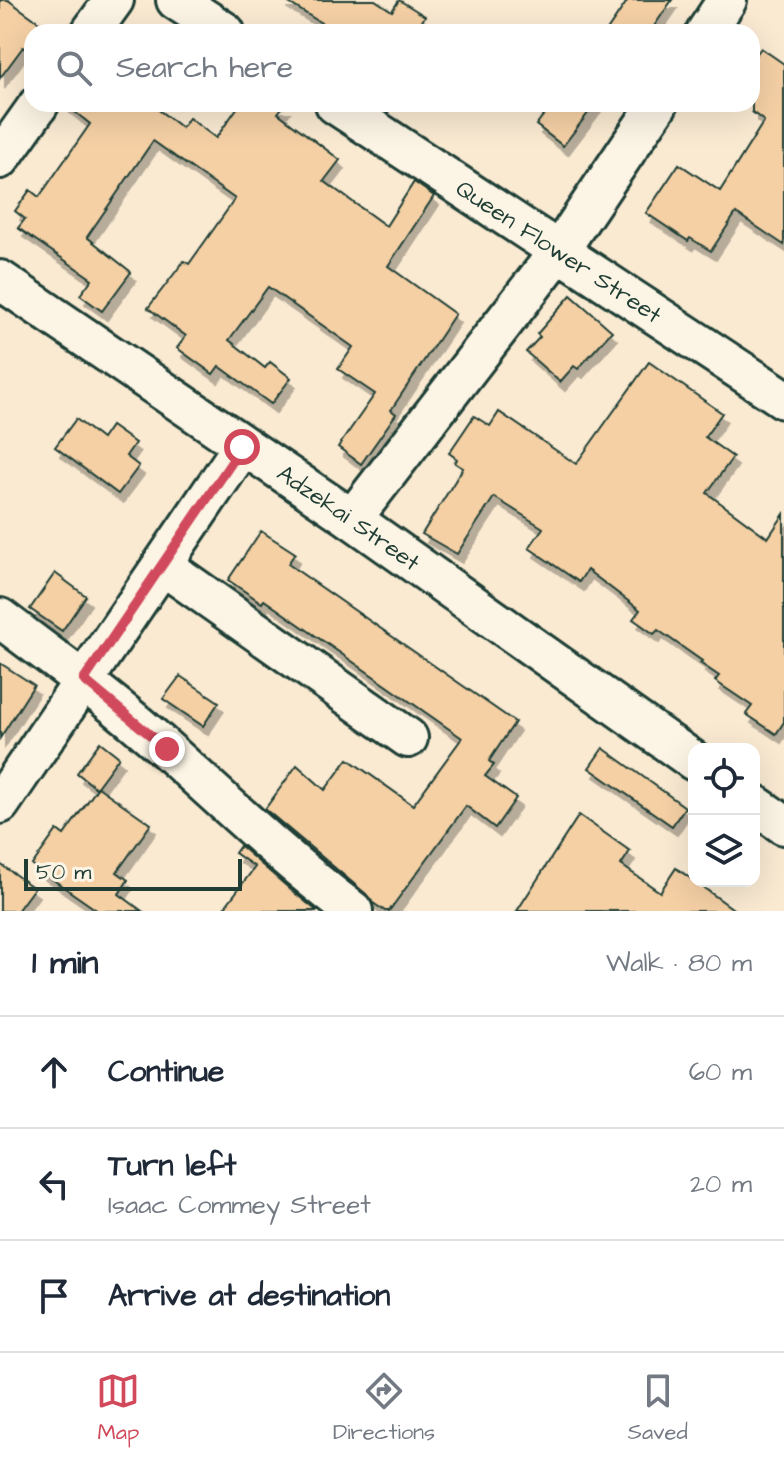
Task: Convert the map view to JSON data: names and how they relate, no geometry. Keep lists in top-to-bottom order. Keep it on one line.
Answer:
{"streets":{"street":["Queen Flower Street","Adzekai Street"]},"scale_bar":"50 m","page":{"search":"Search here","scale":"50 m","heading":["1 min","Walk · 80 m"],"list":[["Continue","60 m"],["Turn left","Isaac Commey Street","20 m"],"Arrive at destination"],"nav":["Map","Directions","Saved"]}}
